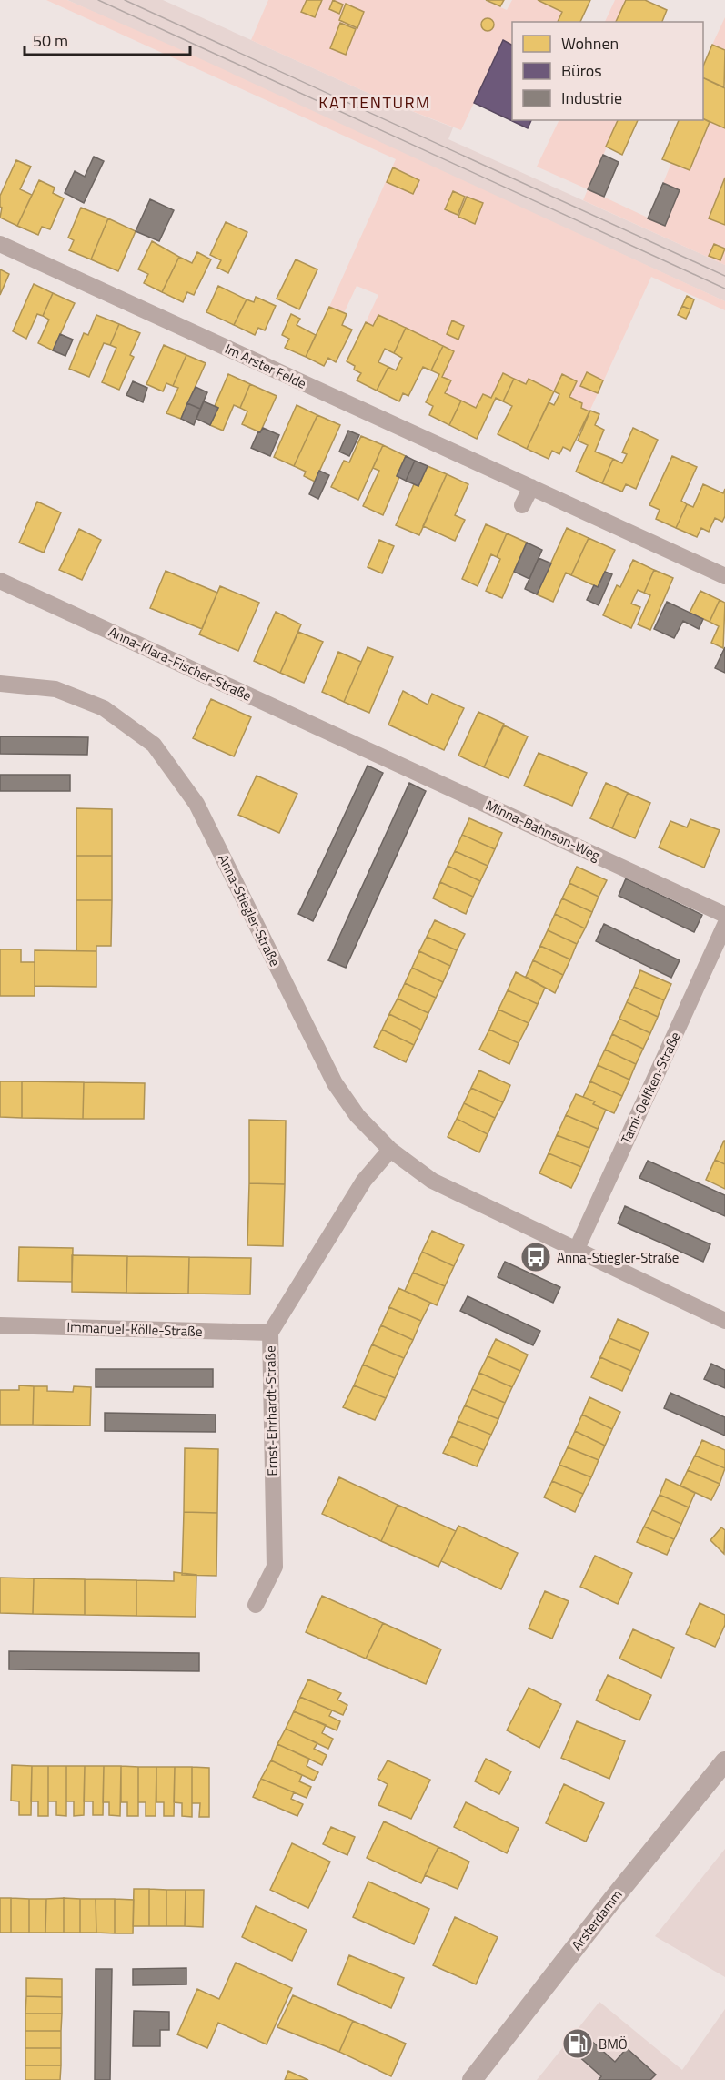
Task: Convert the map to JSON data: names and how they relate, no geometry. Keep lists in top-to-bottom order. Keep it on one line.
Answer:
{"streets":{"street":["Im Arster Felde","Anna-Klara-Fischer-Straße","Minna-Bahnson-Weg","Anna-Stiegler-Straße","Tami-Oelfken-Straße","Immanuel-Kölle-Straße","Ernst-Ehrhardt-Straße","Arsterdamm"]},"crossings":[["Anna-Klara-Fischer-Straße","Minna-Bahnson-Weg"],["Anna-Stiegler-Straße","Tami-Oelfken-Straße"],["Anna-Stiegler-Straße","Ernst-Ehrhardt-Straße"],["Immanuel-Kölle-Straße","Ernst-Ehrhardt-Straße"]],"districts":["KATTENTURM"],"places":{"bus stop":["Anna-Stiegler-Straße"],"fuel station":["BMÖ"]},"legend":["Wohnen","Büros","Industrie"],"scale_bar":"50 m"}
